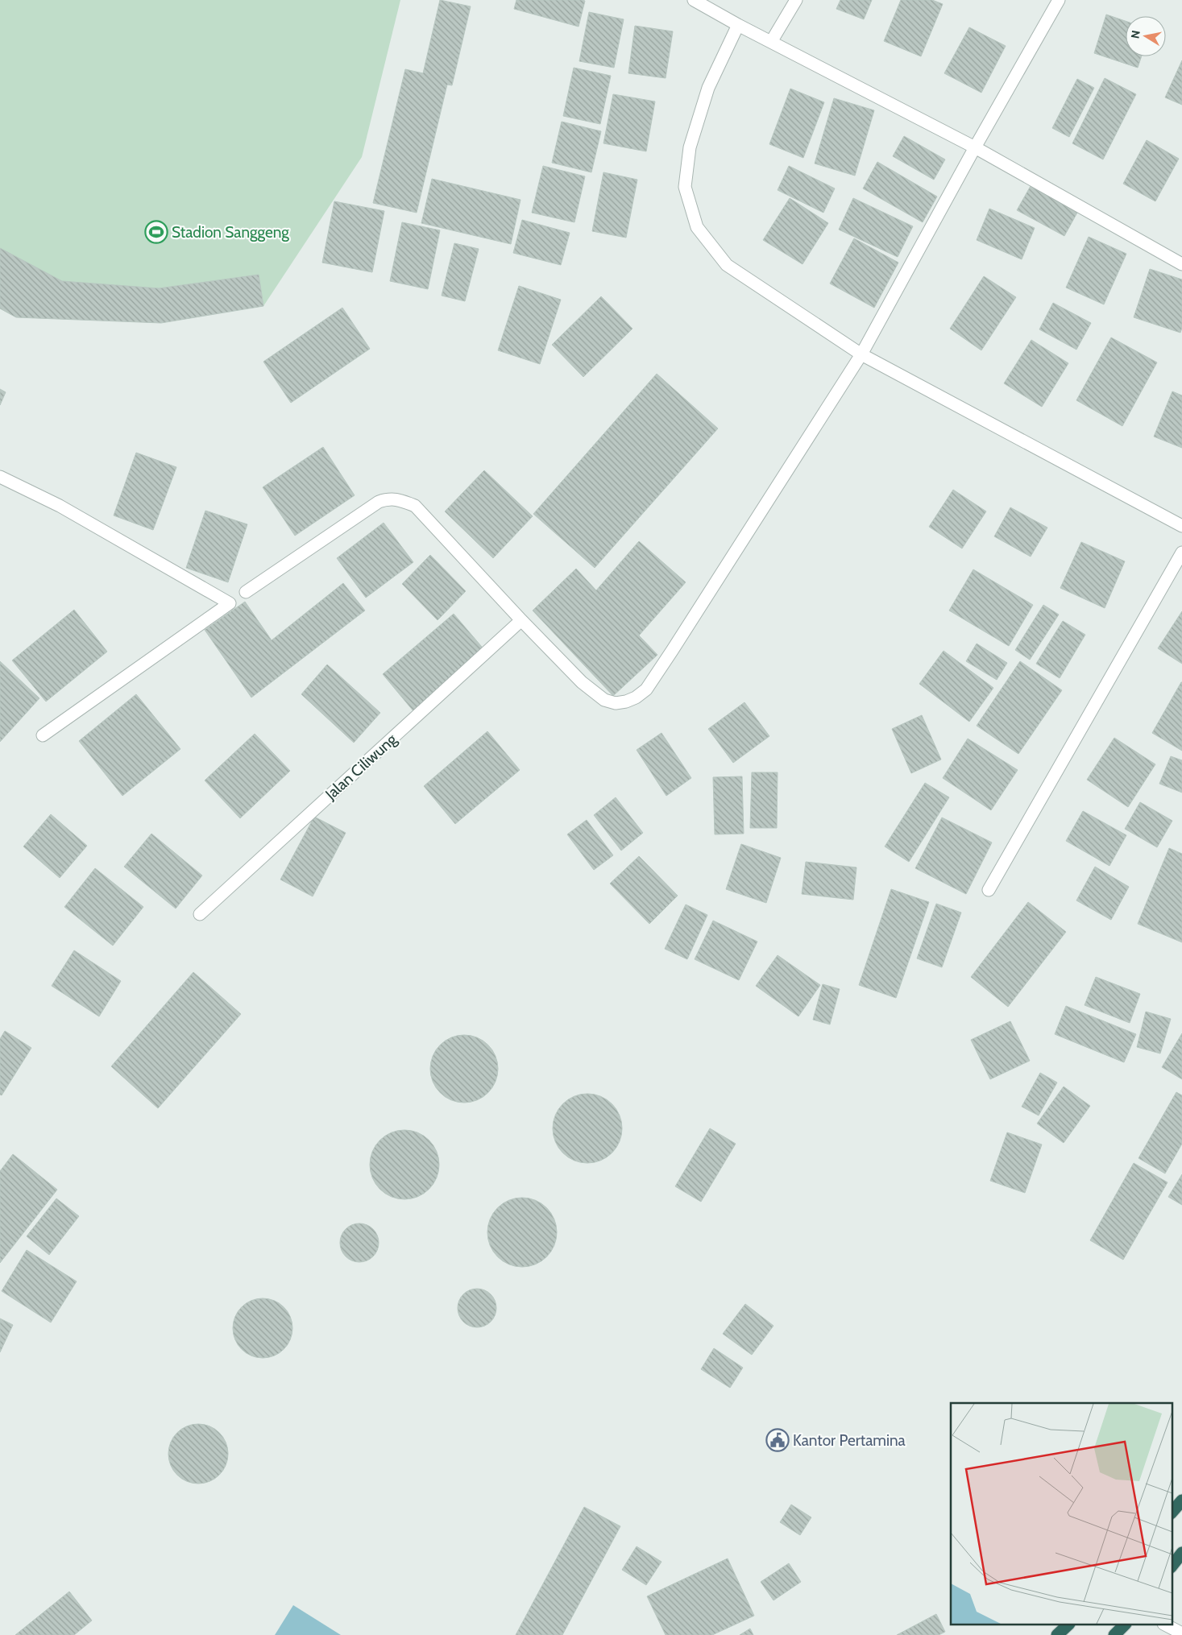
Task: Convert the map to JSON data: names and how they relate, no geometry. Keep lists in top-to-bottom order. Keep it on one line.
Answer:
{"streets":{"street":["Jalan Ciliwung"]},"places":{"sports":["Stadion Sanggeng"],"public building":["Kantor Pertamina"]},"north":"left"}
